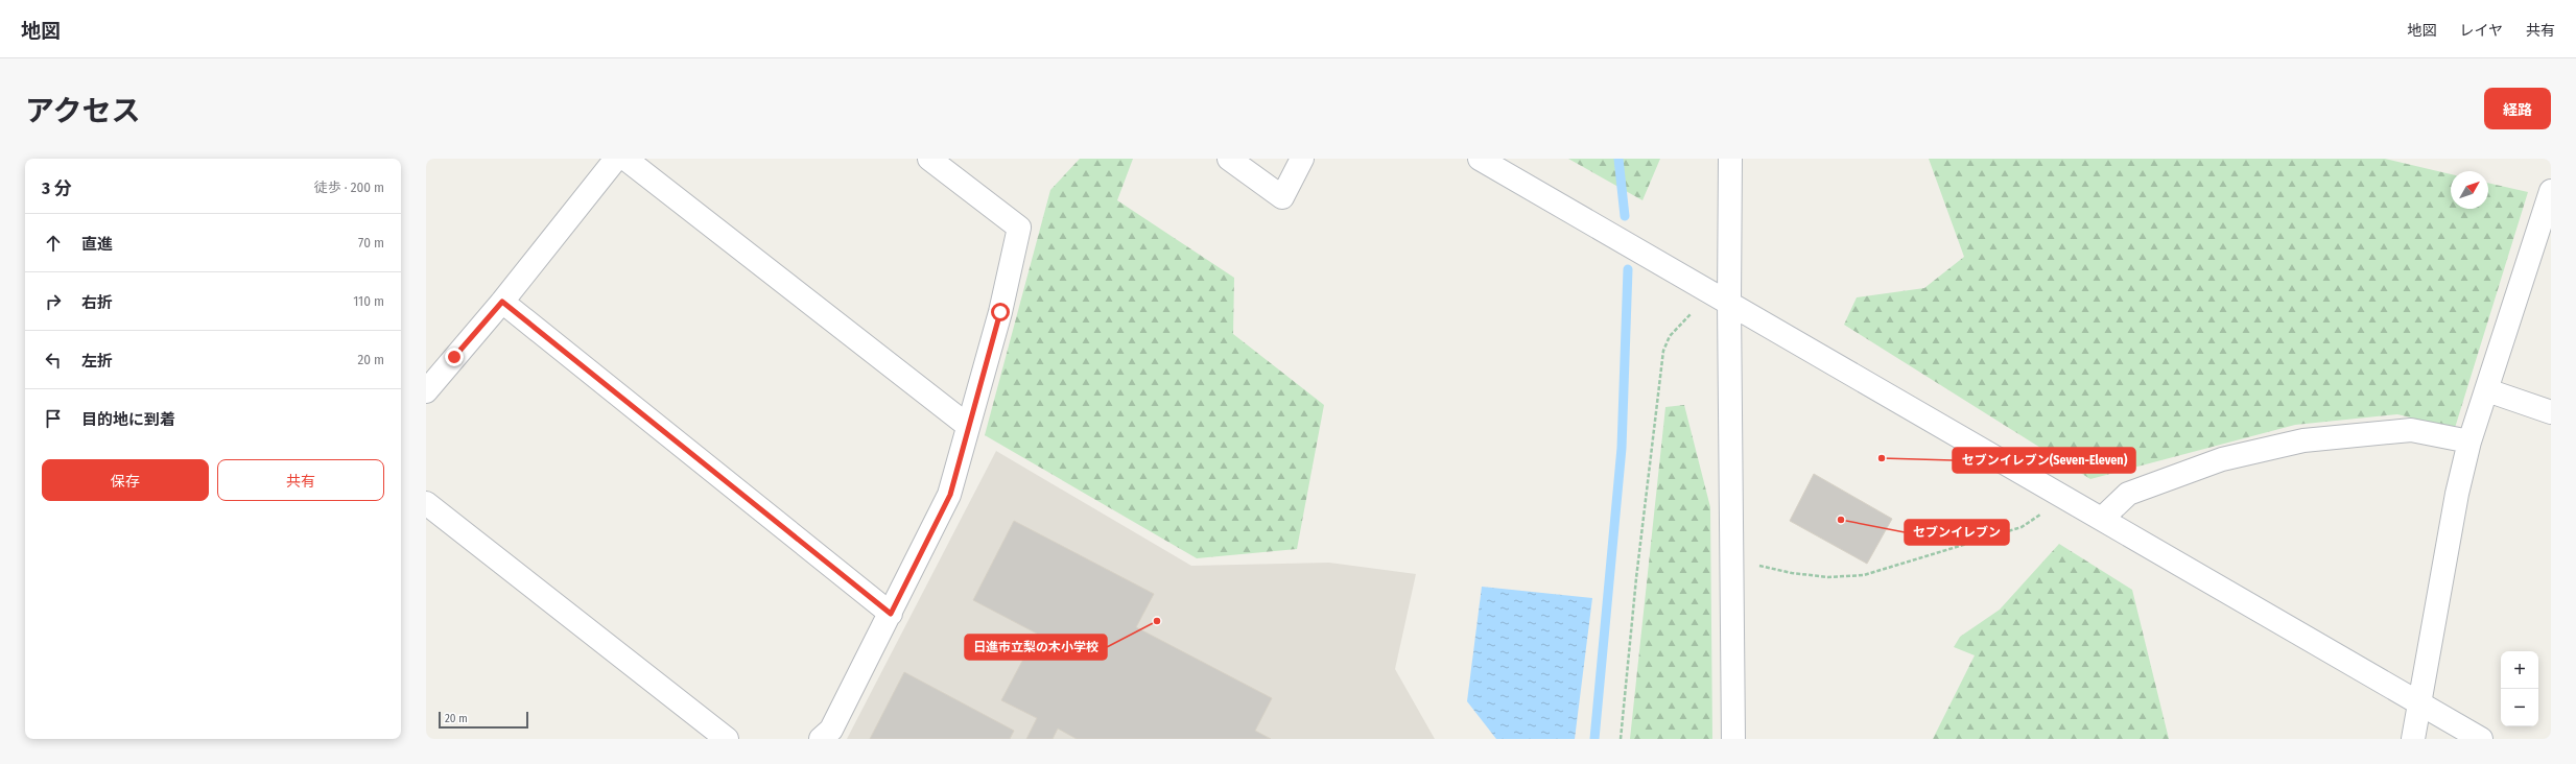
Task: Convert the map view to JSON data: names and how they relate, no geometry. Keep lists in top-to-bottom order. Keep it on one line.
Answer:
{"places":["セブンイレブン(Seven-Eleven)","セブンイレブン","日進市立梨の木小学校"],"scale_bar":"20 m","north":"top right","page":{"header":"地図","nav":["地図","レイヤ","共有"],"title":"アクセス","buttons":["経路",["保存","共有"]],"heading":["3 分","徒歩 · 200 m"],"list":[["直進","70 m"],["右折","110 m"],["左折","20 m"],"目的地に到着"],"map_buttons":["+","−"],"scale":"20 m"}}
